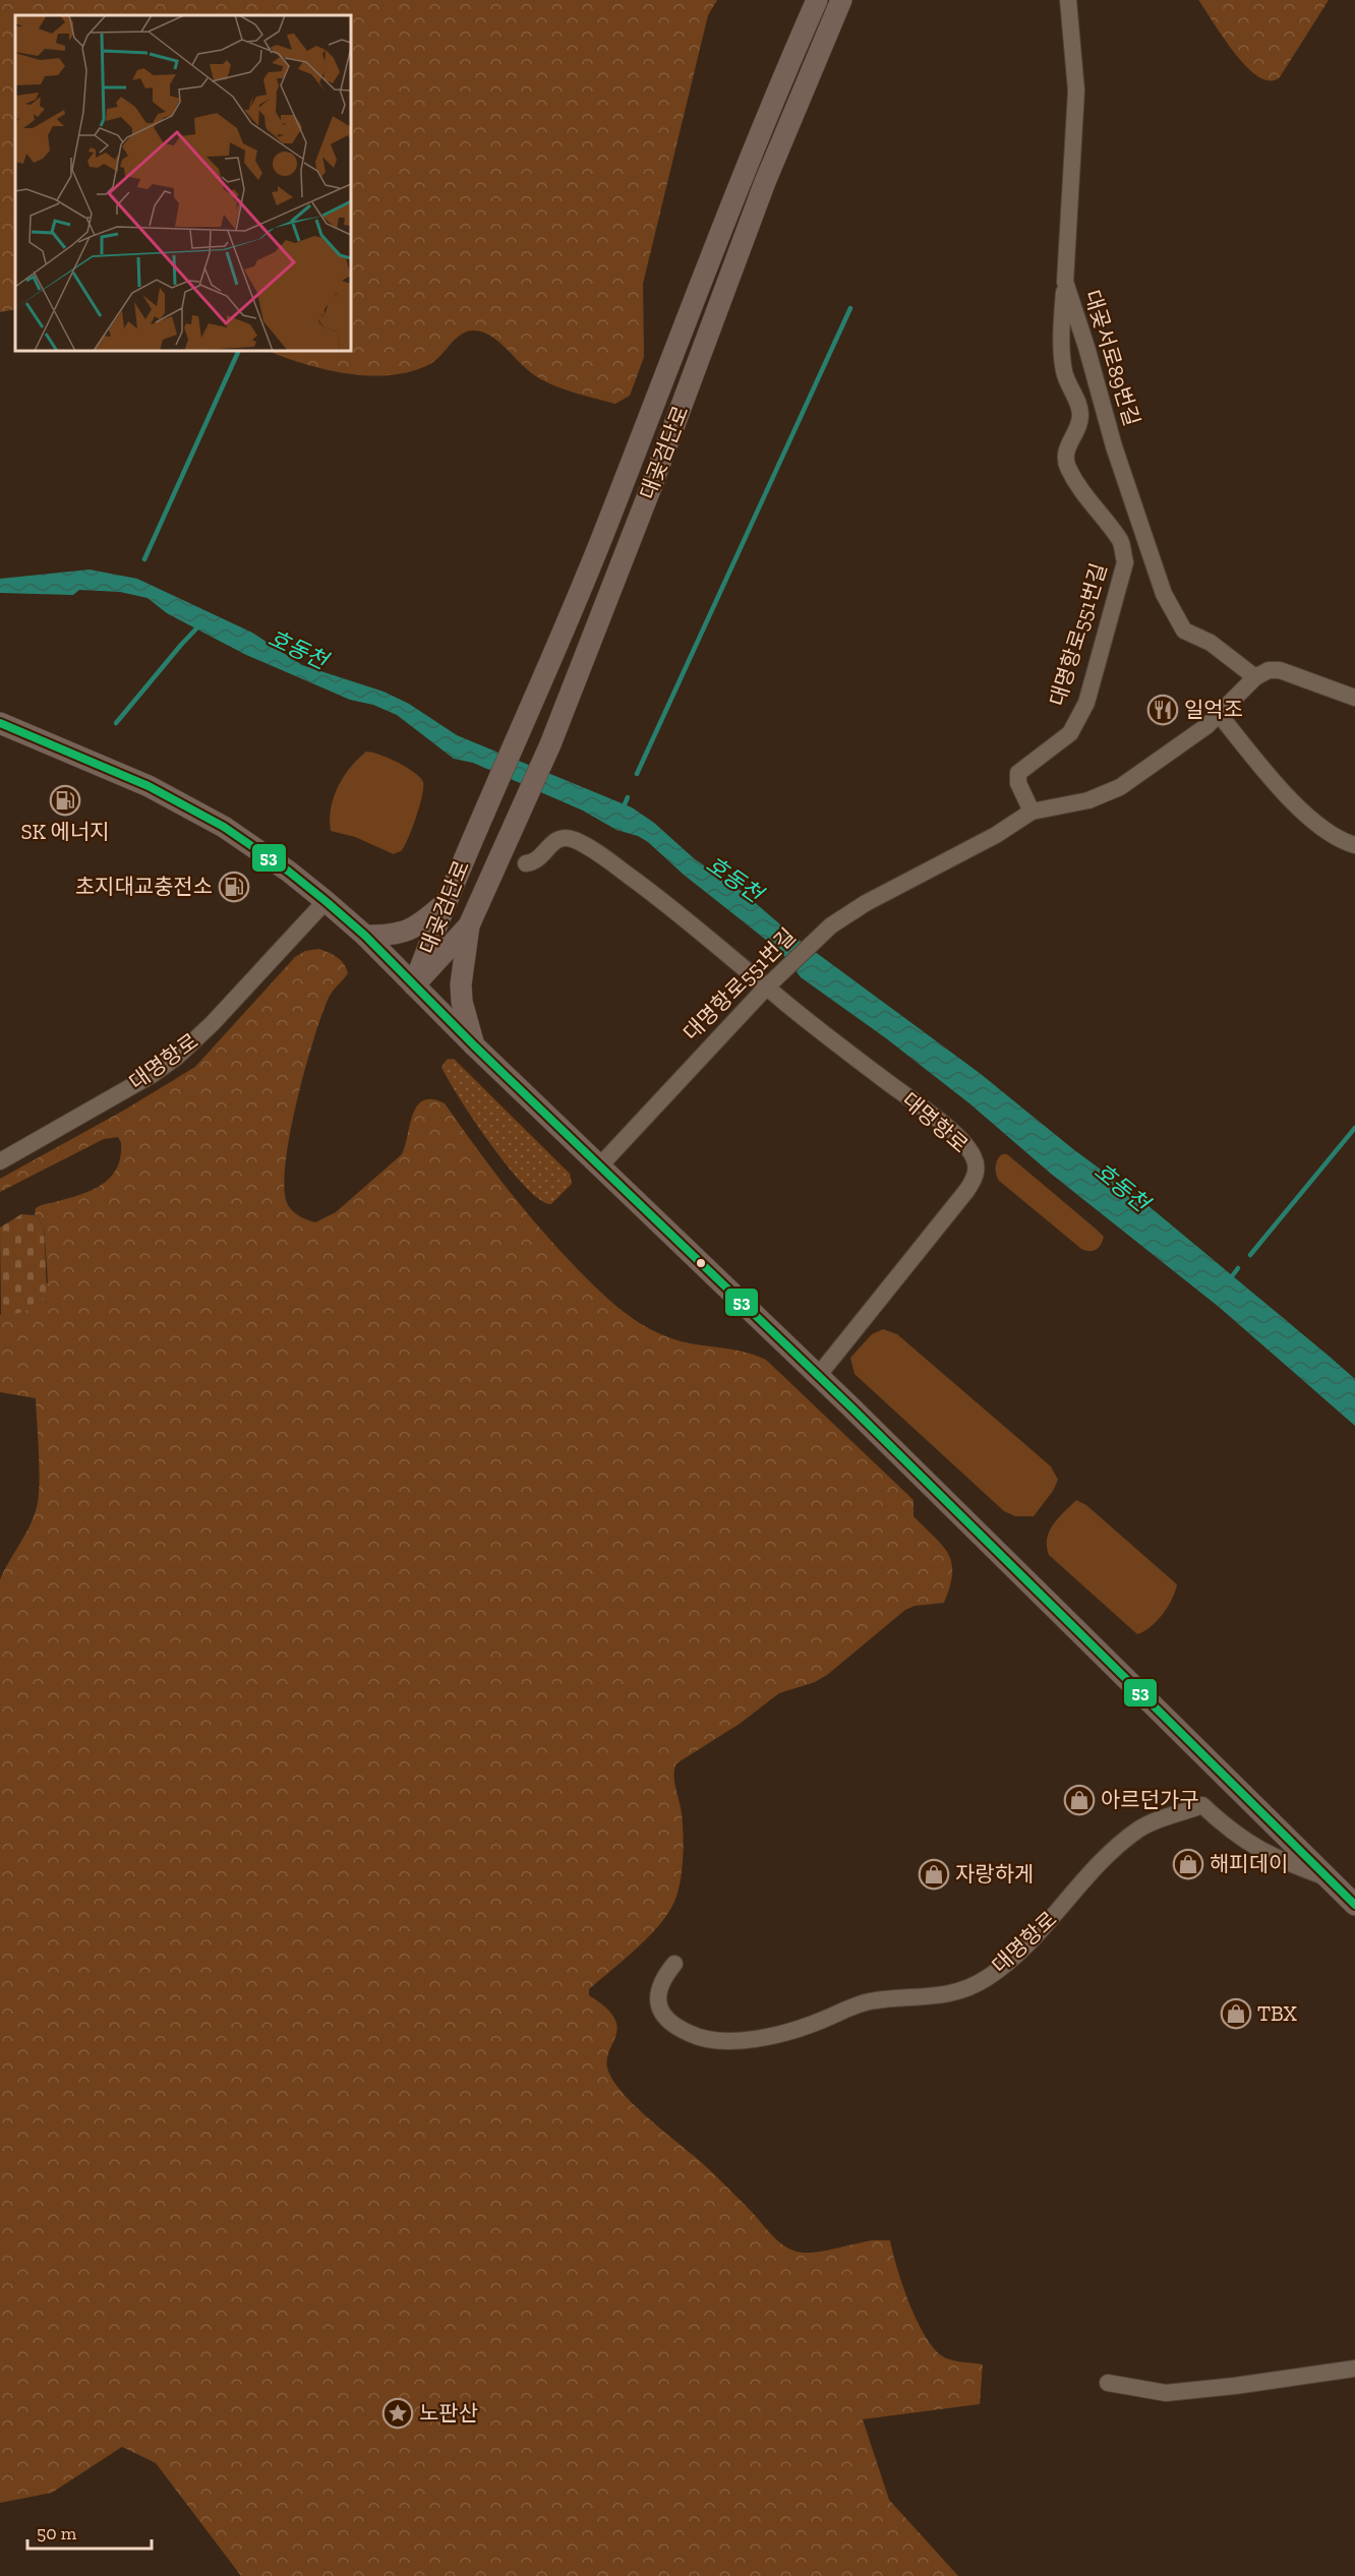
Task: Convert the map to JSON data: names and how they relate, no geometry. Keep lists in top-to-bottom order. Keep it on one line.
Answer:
{"streets":{"main road":["대곶검단로","대명항로"],"street":["대곶서로89번길","대명항로551번길"]},"crossings":[["대곶서로89번길","대명항로551번길"],["대곶검단로","대명항로"],["대명항로551번길","대명항로"]],"water":["호동천"],"places":{"restaurant":["일억조"],"fuel station":["SK 에너지","초지대교충전소"],"shop":["아르던가구","해피데이","자랑하게","TBX"],"place":["노판산"]},"lines":["transit line 53"],"scale_bar":"50 m"}
